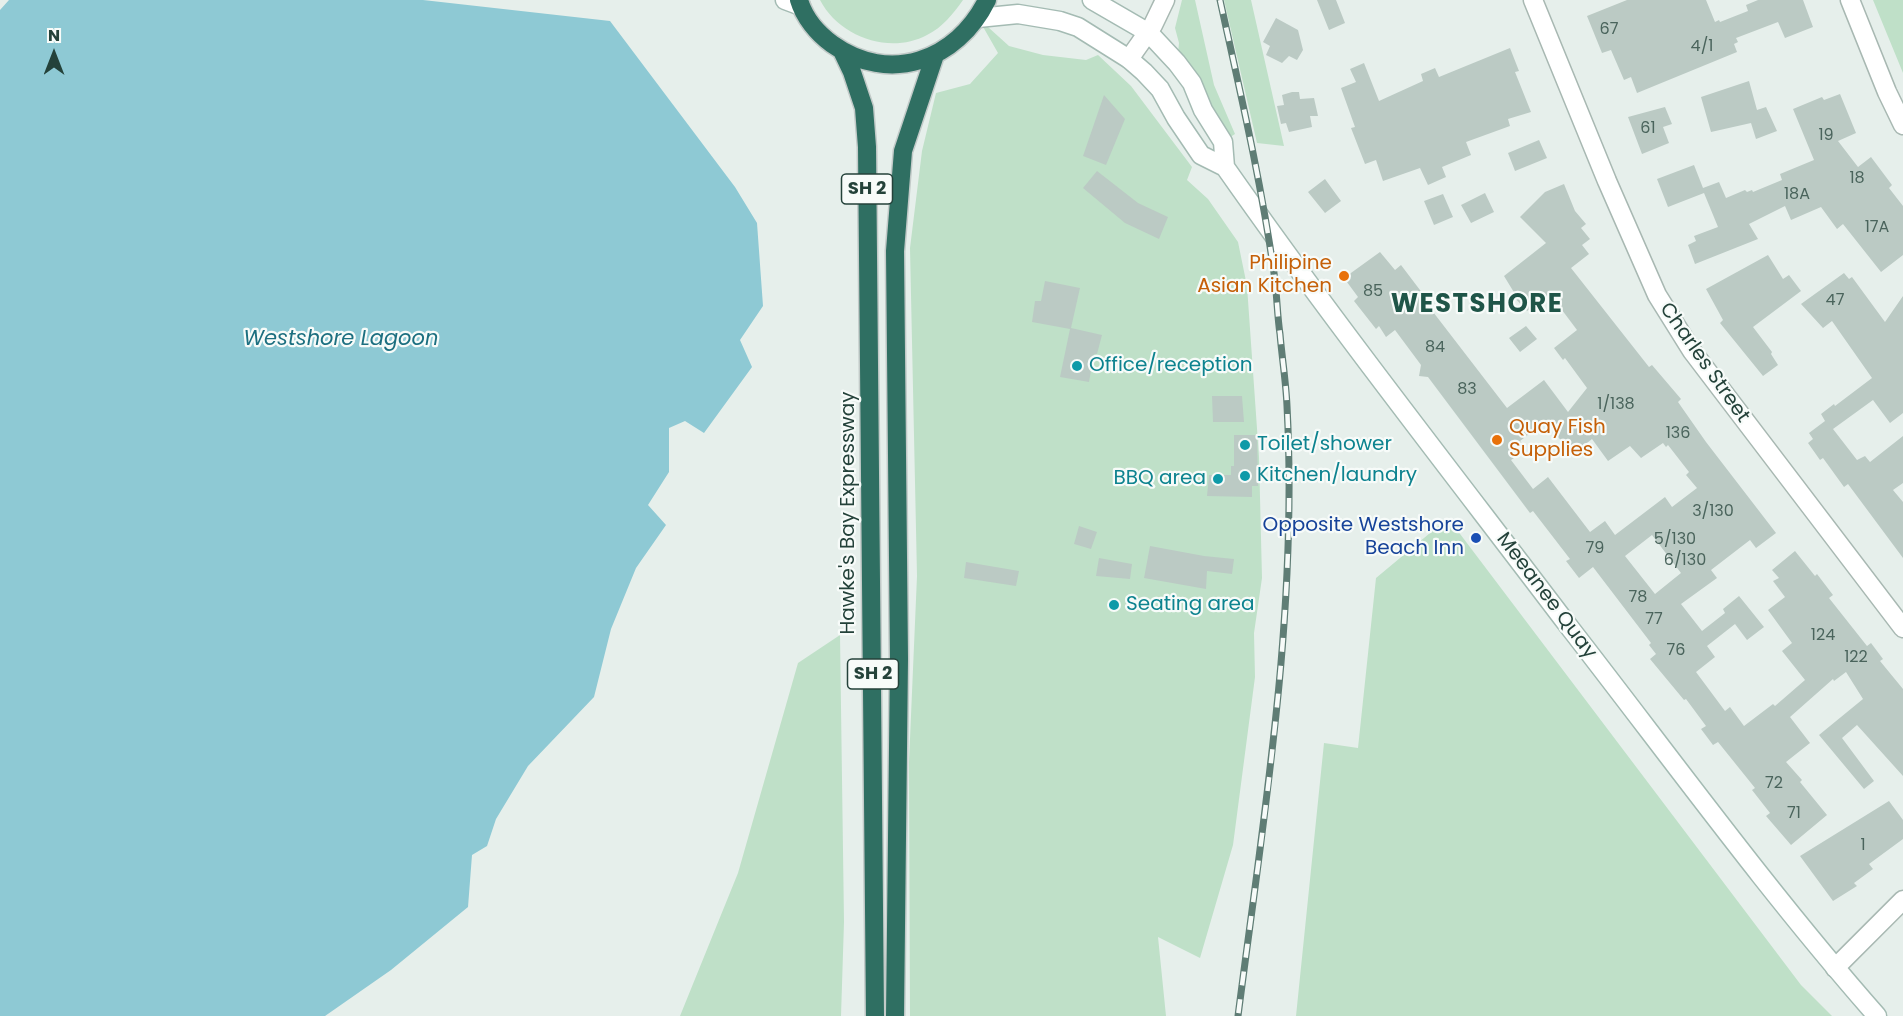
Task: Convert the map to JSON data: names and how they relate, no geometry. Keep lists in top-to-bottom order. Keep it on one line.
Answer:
{"streets":{"highway":["SH 2","Hawke's Bay Expressway"],"main road":["Charles Street","Meeanee Quay"]},"crossings":[["SH 2","Hawke's Bay Expressway"],["SH 2","Meeanee Quay"]],"districts":["WESTSHORE"],"water":["Westshore Lagoon"],"places":["Philipine Asian Kitchen","Office/reception","Quay Fish Supplies","Toilet/shower","Kitchen/laundry","BBQ area","Opposite Westshore Beach Inn","Seating area"],"house_numbers":["67","4/1","61","19","18","18A","17A","85","47","84","83","1/138","136","3/130","5/130","79","6/130","78","77","124","76","122","72","71","1"],"north":"top"}
